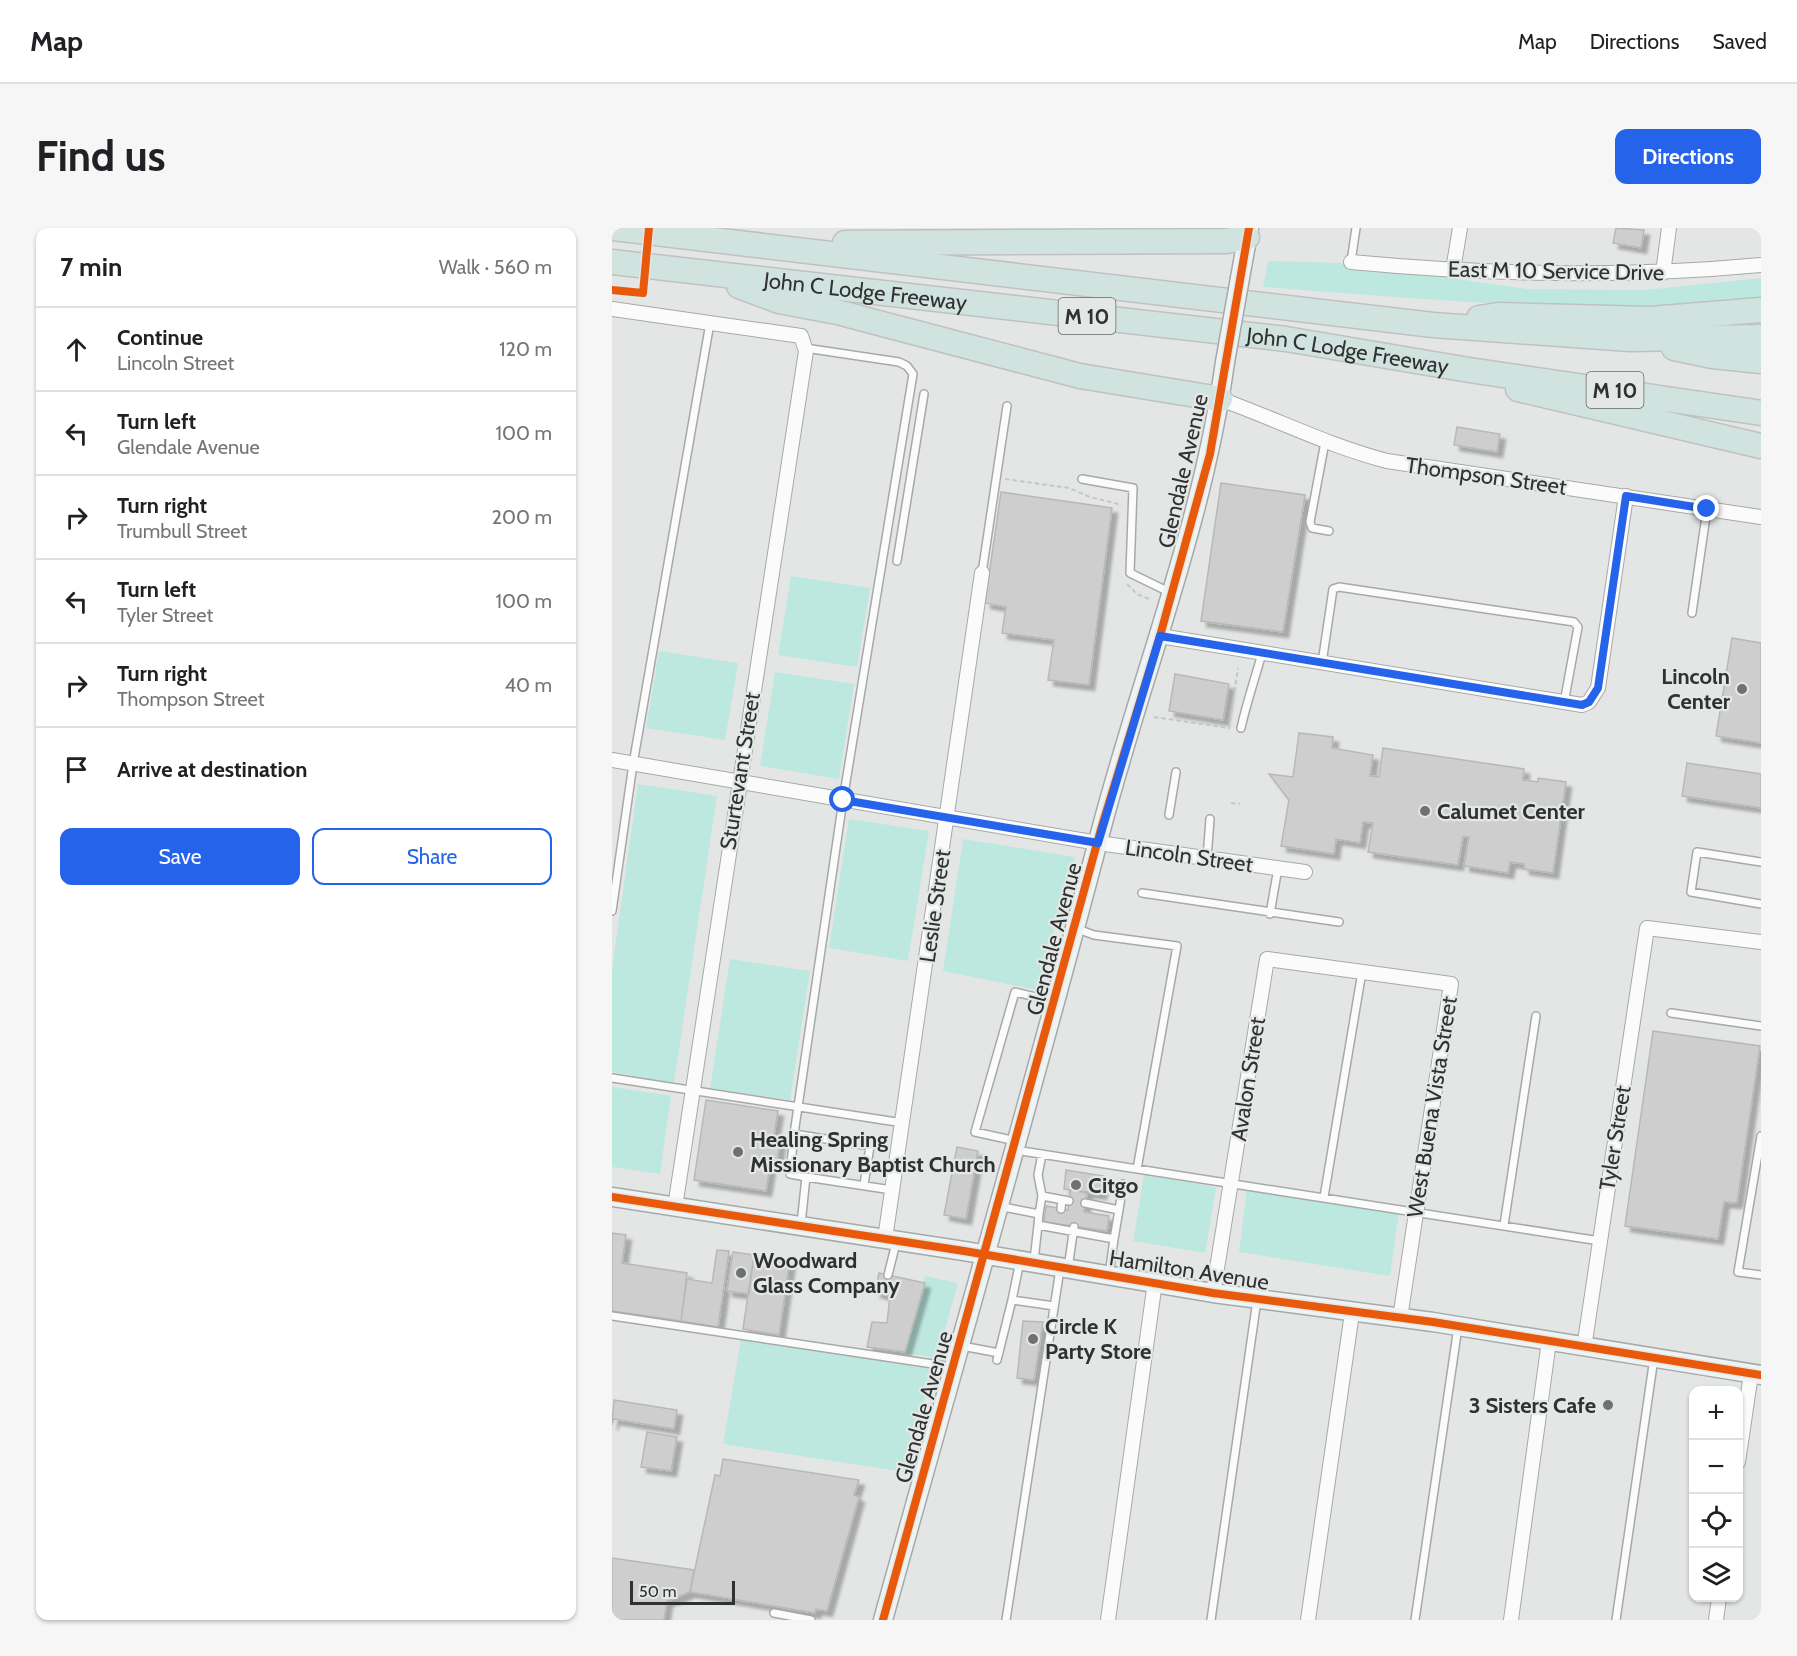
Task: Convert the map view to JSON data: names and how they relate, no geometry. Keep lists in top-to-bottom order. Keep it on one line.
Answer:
{"streets":{"highway":["John C Lodge Freeway","M 10"],"street":["East M 10 Service Drive","Glendale Avenue","Thompson Street","Sturtevant Street","Lincoln Street","Leslie Street","Avalon Street","West Buena Vista Street","Tyler Street","Hamilton Avenue"]},"crossings":[["Glendale Avenue","Thompson Street"],["Glendale Avenue","Lincoln Street"],["Glendale Avenue","Hamilton Avenue"],["Sturtevant Street","Lincoln Street"],["Sturtevant Street","Hamilton Avenue"],["Lincoln Street","Leslie Street"],["Leslie Street","Hamilton Avenue"],["Avalon Street","West Buena Vista Street"],["Avalon Street","Hamilton Avenue"],["West Buena Vista Street","Hamilton Avenue"],["Tyler Street","Hamilton Avenue"]],"places":["Lincoln Center","Calumet Center","Healing Spring Missionary Baptist Church","Citgo","Woodward Glass Company","Circle K Party Store","3 Sisters Cafe"],"scale_bar":"50 m","page":{"header":"Map","nav":["Map","Directions","Saved"],"buttons":["Directions",["Save","Share"]],"title":"Find us","heading":["7 min","Walk · 560 m"],"list":[["Continue","Lincoln Street","120 m"],["Turn left","Glendale Avenue","100 m"],["Turn right","Trumbull Street","200 m"],["Turn left","Tyler Street","100 m"],["Turn right","Thompson Street","40 m"],"Arrive at destination"],"map_buttons":["+","−"],"scale":"50 m"}}
